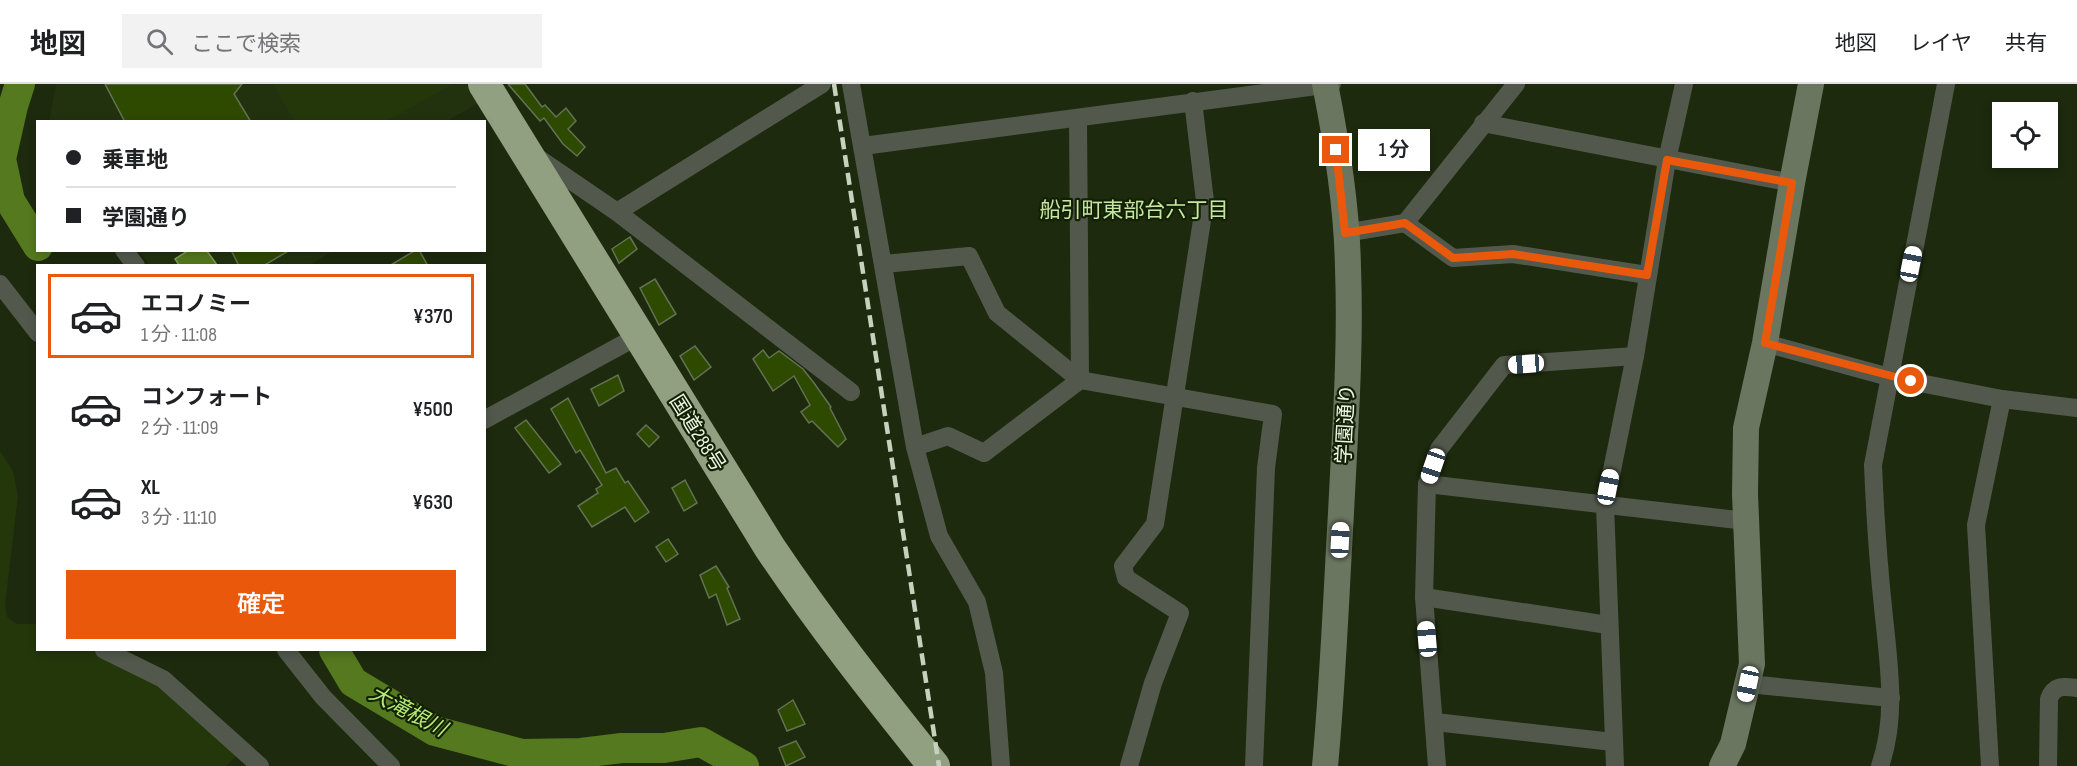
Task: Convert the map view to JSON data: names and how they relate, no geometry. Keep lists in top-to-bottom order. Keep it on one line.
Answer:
{"streets":{"highway":["国道288号"],"street":["学園通り"]},"districts":["船引町東部台六丁目"],"water":["大滝根川"],"page":{"header":"地図","search":"ここで検索","nav":["地図","レイヤ","共有"],"banner":["乗車地","学園通り"],"bubble":"1 分","list":[{"name":"エコノミー","note":"1 分 · 11:08","value":"¥370"},{"name":"コンフォート","note":"2 分 · 11:09","value":"¥500"},{"name":"XL","note":"3 分 · 11:10","value":"¥630"}],"buttons":"確定"}}
